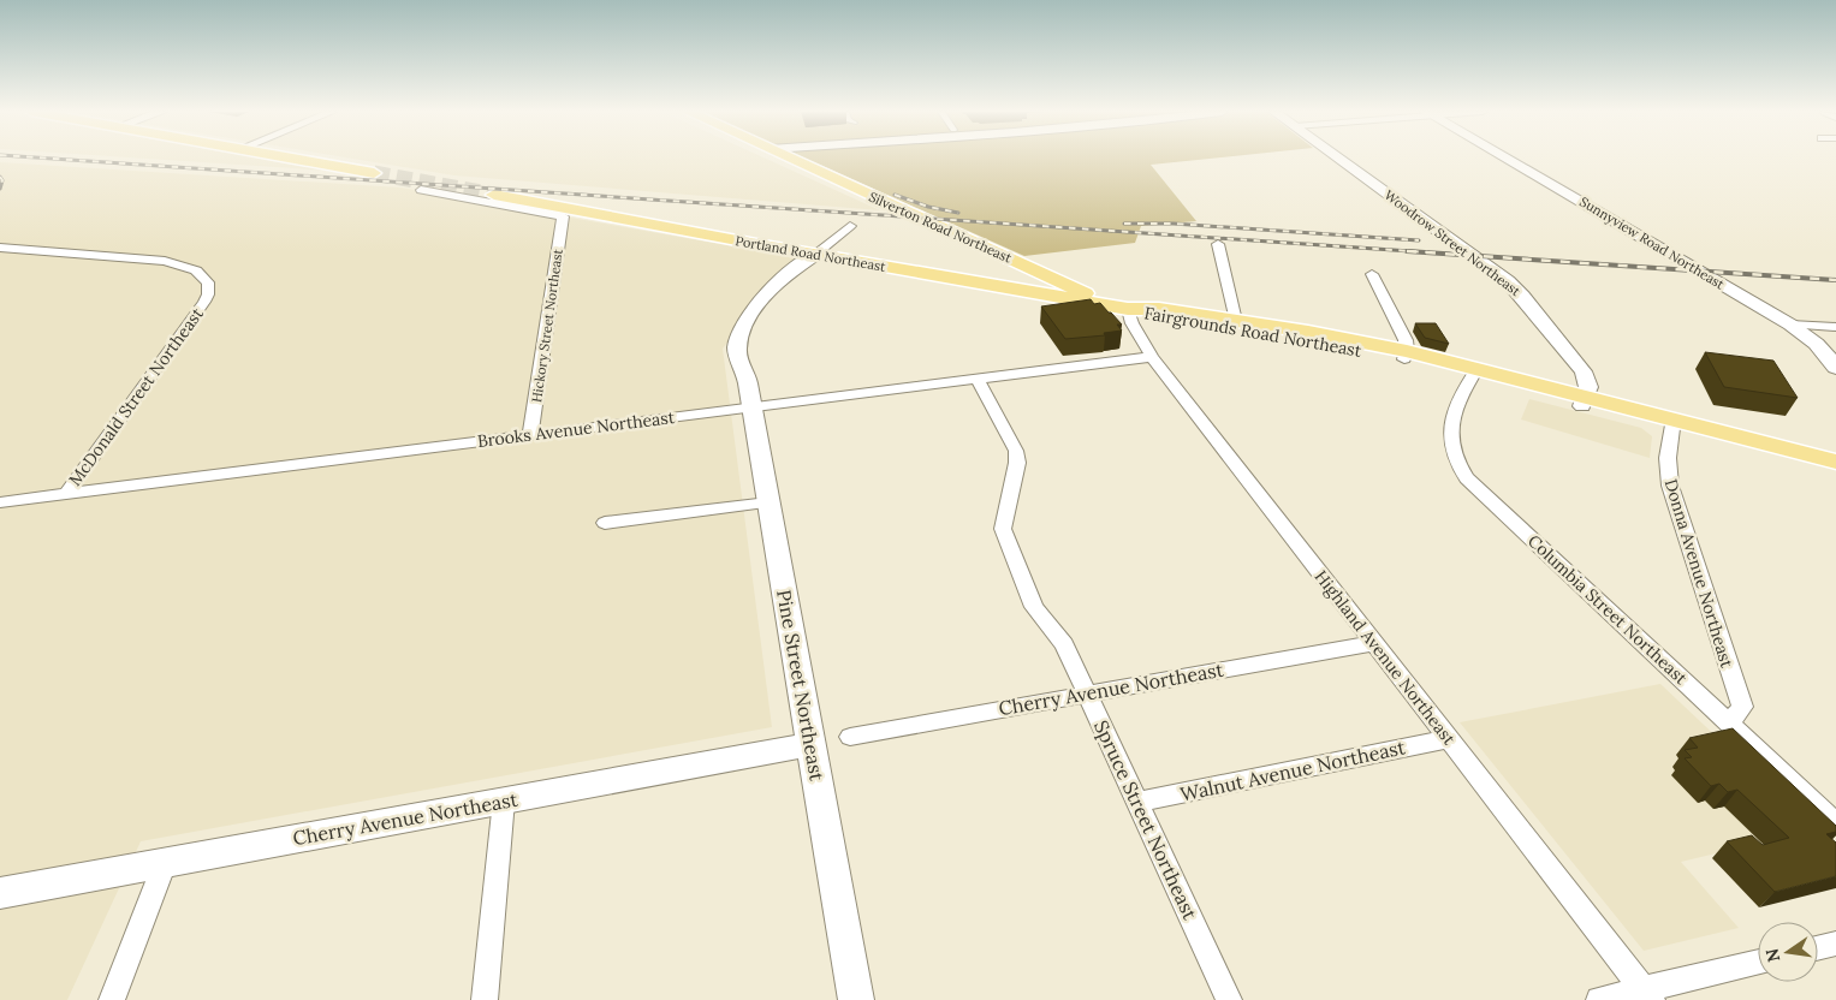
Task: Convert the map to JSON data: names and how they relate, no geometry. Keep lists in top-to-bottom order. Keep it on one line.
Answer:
{"streets":{"main road":["Silverton Road Northeast","Sunnyview Road Northeast","Portland Road Northeast","Fairgrounds Road Northeast","Pine Street Northeast","Cherry Avenue Northeast"],"street":["Woodrow Street Northeast","Hickory Street Northeast","McDonald Street Northeast","Brooks Avenue Northeast","Donna Avenue Northeast","Columbia Street Northeast","Highland Avenue Northeast","Walnut Avenue Northeast","Spruce Street Northeast"]},"crossings":[["Silverton Road Northeast","Portland Road Northeast"],["Silverton Road Northeast","Fairgrounds Road Northeast"],["Silverton Road Northeast","Highland Avenue Northeast"],["Woodrow Street Northeast","Fairgrounds Road Northeast"],["Portland Road Northeast","Fairgrounds Road Northeast"],["Portland Road Northeast","Highland Avenue Northeast"],["Portland Road Northeast","Pine Street Northeast"],["Hickory Street Northeast","Brooks Avenue Northeast"],["Fairgrounds Road Northeast","Donna Avenue Northeast"],["Fairgrounds Road Northeast","Columbia Street Northeast"],["Fairgrounds Road Northeast","Highland Avenue Northeast"],["McDonald Street Northeast","Brooks Avenue Northeast"],["Brooks Avenue Northeast","Highland Avenue Northeast"],["Brooks Avenue Northeast","Pine Street Northeast"],["Brooks Avenue Northeast","Spruce Street Northeast"],["Donna Avenue Northeast","Columbia Street Northeast"],["Highland Avenue Northeast","Cherry Avenue Northeast"],["Highland Avenue Northeast","Walnut Avenue Northeast"],["Pine Street Northeast","Cherry Avenue Northeast"],["Cherry Avenue Northeast","Spruce Street Northeast"],["Walnut Avenue Northeast","Spruce Street Northeast"]],"north":"left"}
